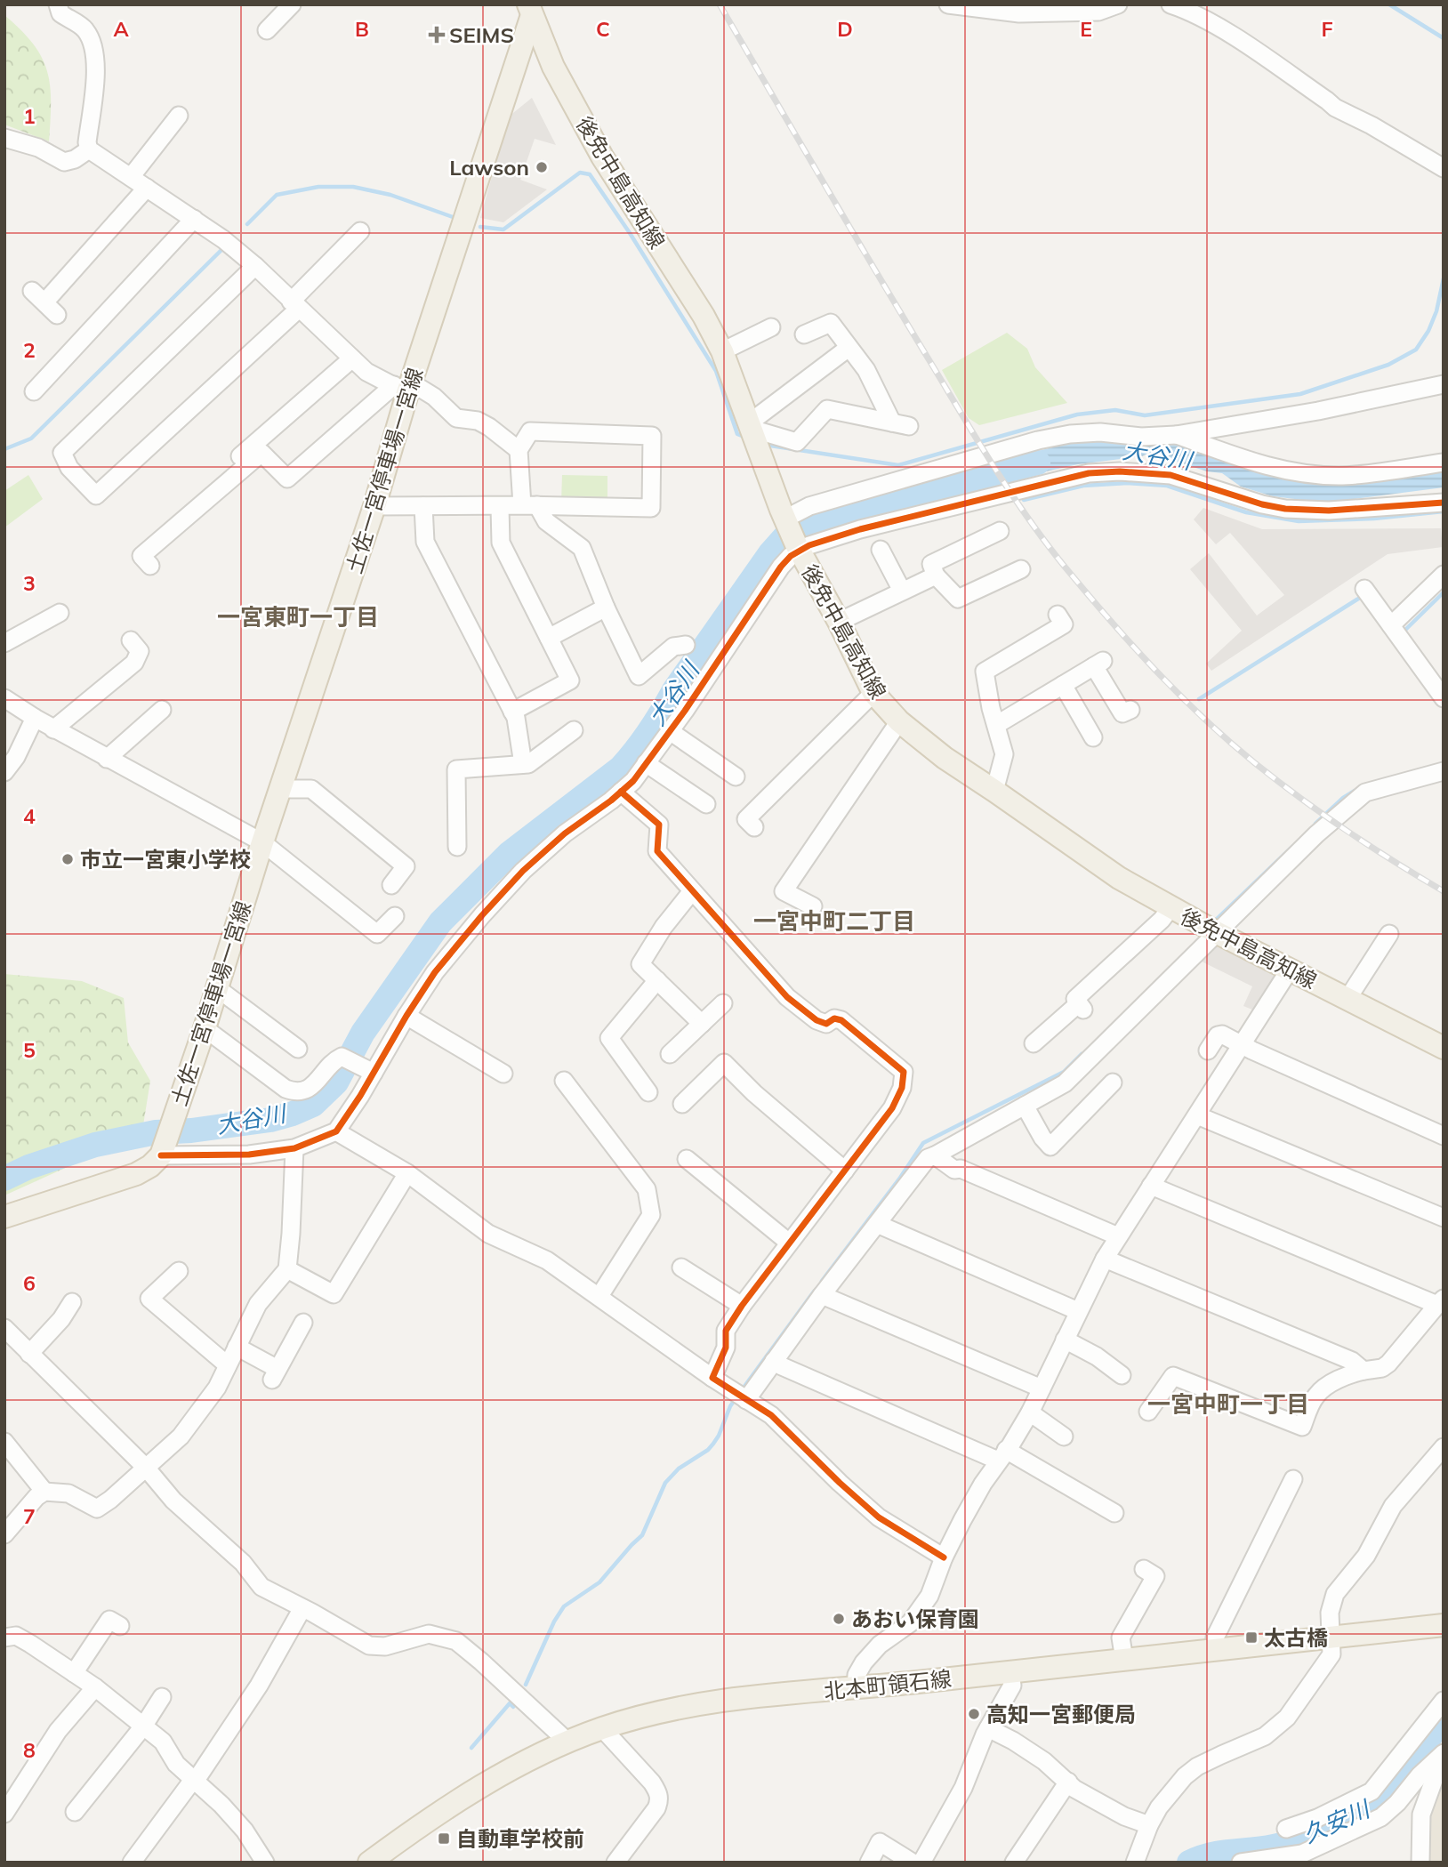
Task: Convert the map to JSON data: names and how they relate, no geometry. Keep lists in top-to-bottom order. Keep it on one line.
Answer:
{"streets":{"main road":["後免中島高知線","土佐一宮停車場一宮線","北本町領石線"]},"crossings":[["後免中島高知線","土佐一宮停車場一宮線"]],"districts":["一宮東町一丁目","一宮中町二丁目","一宮中町一丁目"],"water":["大谷川","久安川"],"places":{"health":["SEIMS"],"other":["Lawson","市立一宮東小学校","あおい保育園","高知一宮郵便局"],"transit":["太古橋","自動車学校前"]},"grid":{"columns":["A","B","C","D","E","F"],"rows":["1","2","3","4","5","6","7","8"]}}
